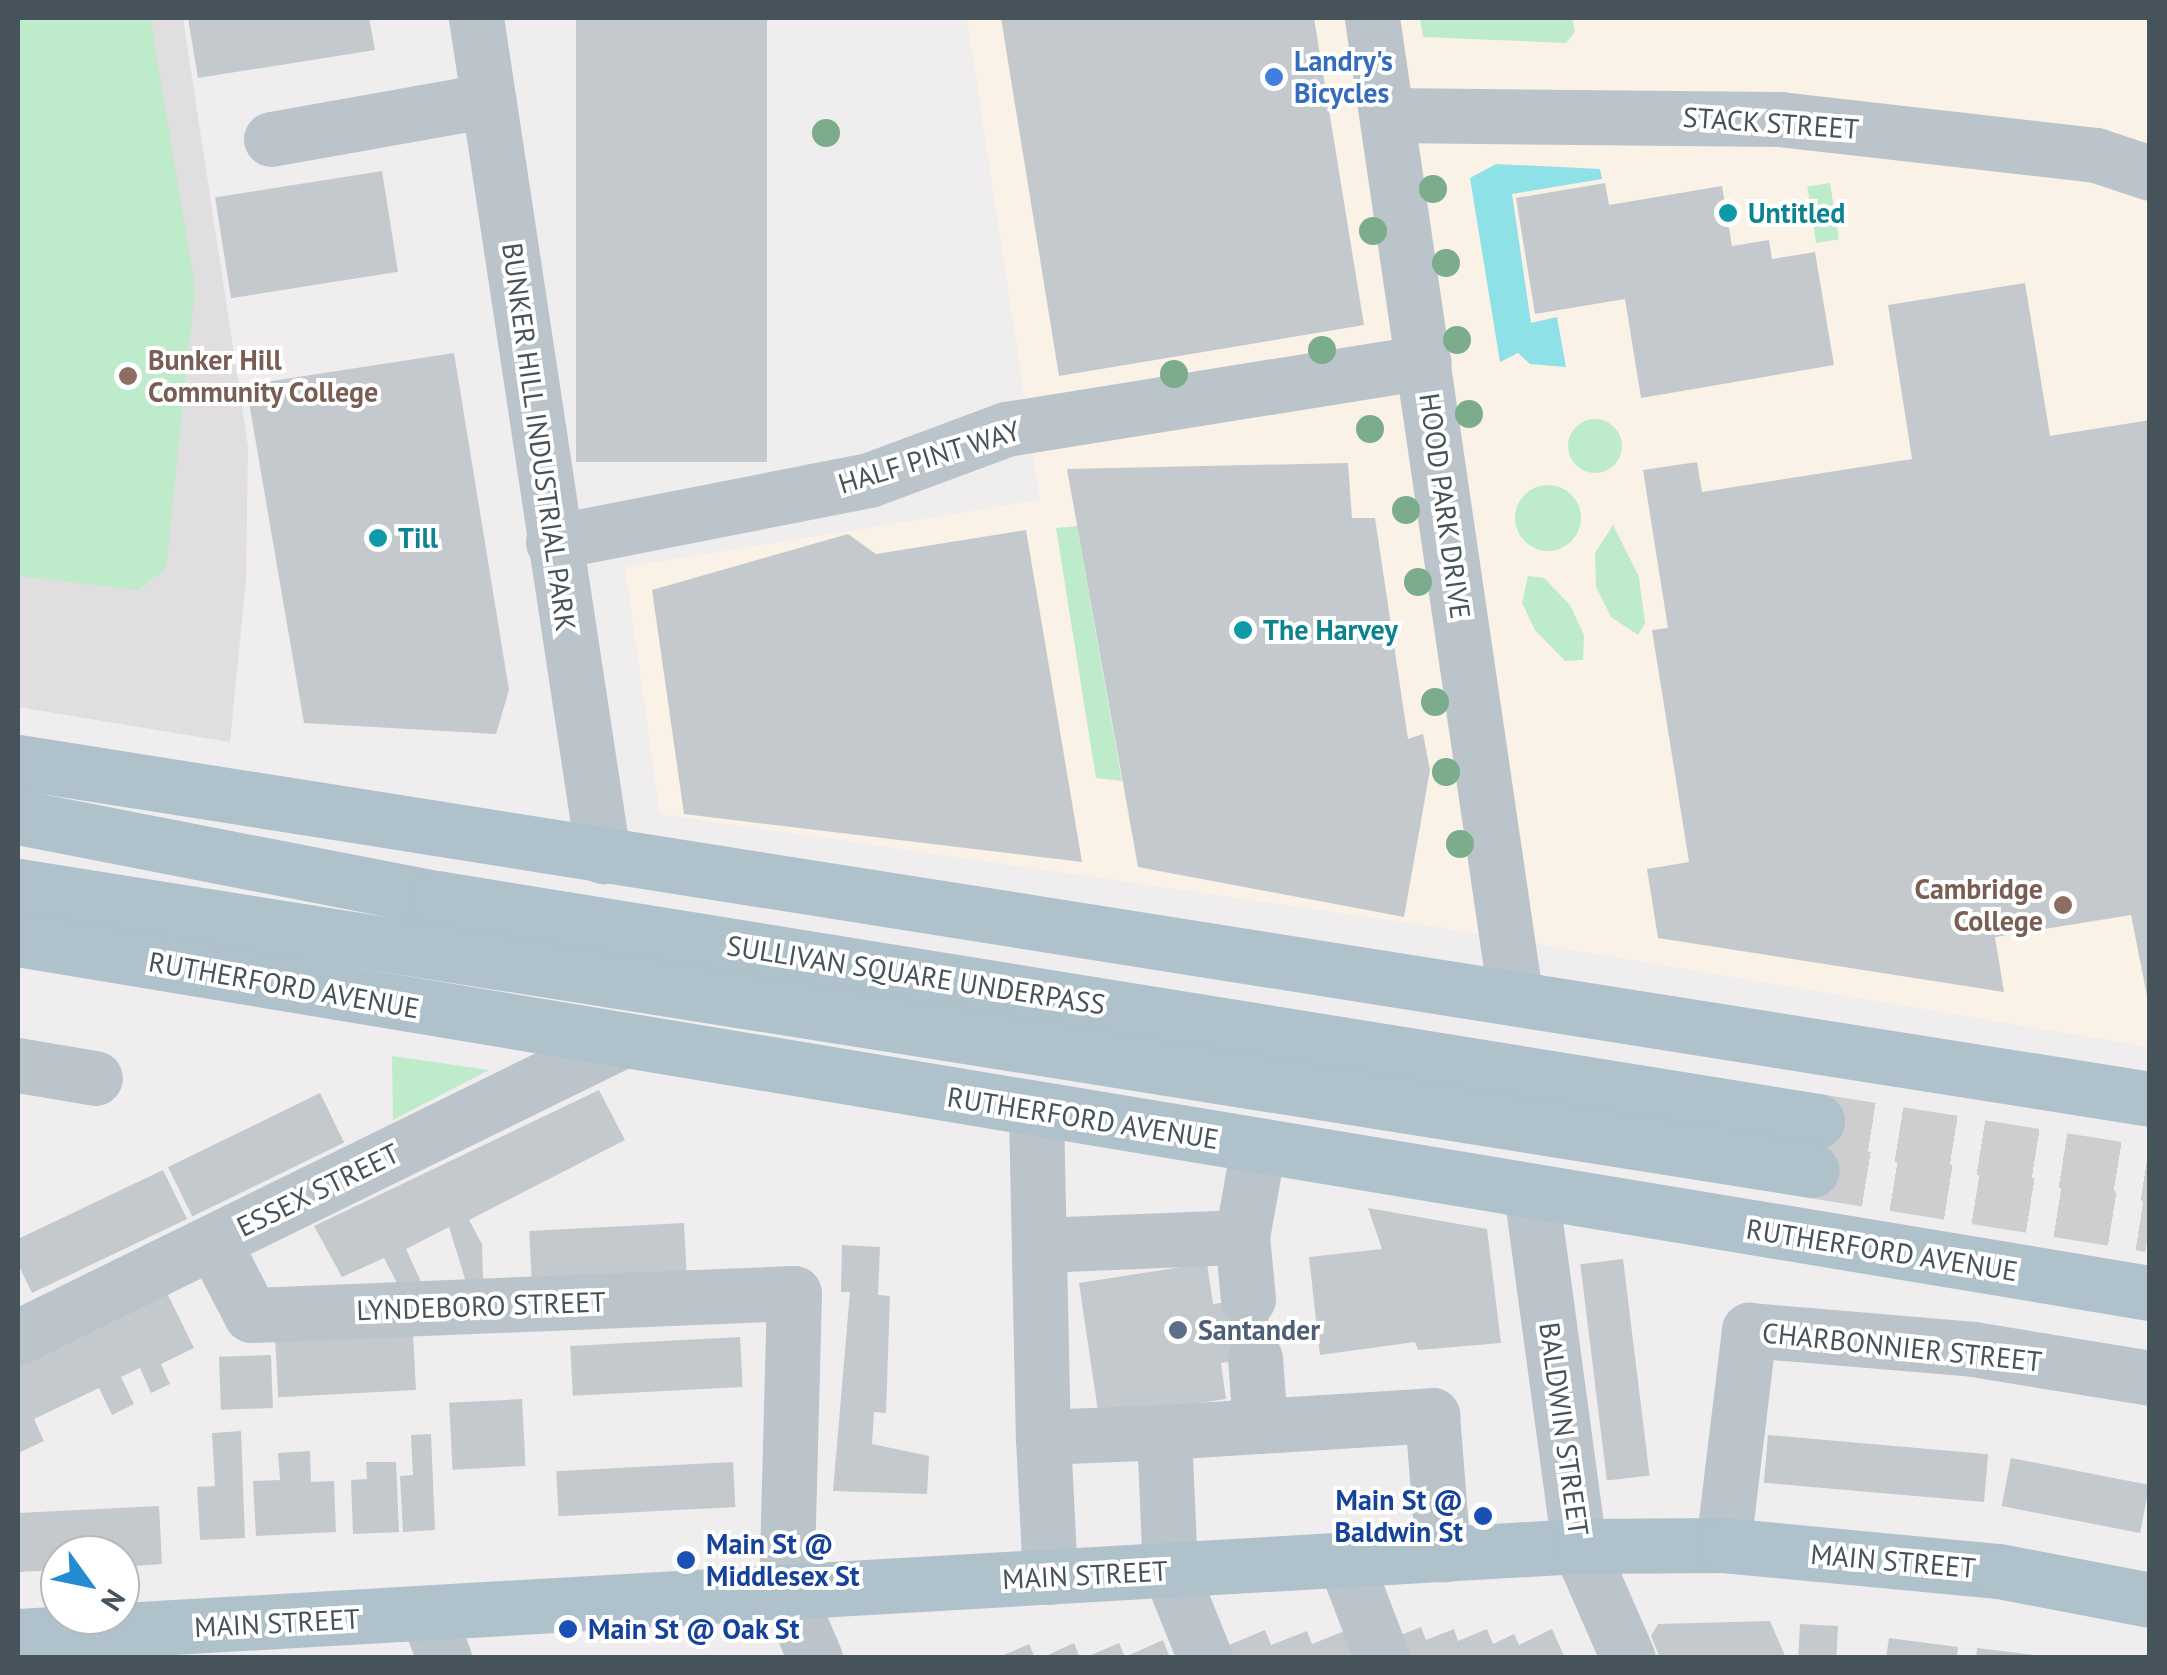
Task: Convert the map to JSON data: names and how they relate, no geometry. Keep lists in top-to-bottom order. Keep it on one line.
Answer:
{"streets":{"main road":["SULLIVAN SQUARE UNDERPASS","RUTHERFORD AVENUE","MAIN STREET"],"street":["STACK STREET","BUNKER HILL INDUSTRIAL PARK","HALF PINT WAY","HOOD PARK DRIVE","ESSEX STREET","LYNDEBORO STREET","CHARBONNIER STREET","BALDWIN STREET"]},"crossings":[["STACK STREET","HOOD PARK DRIVE"],["BUNKER HILL INDUSTRIAL PARK","HALF PINT WAY"],["HALF PINT WAY","HOOD PARK DRIVE"],["RUTHERFORD AVENUE","ESSEX STREET"],["RUTHERFORD AVENUE","BALDWIN STREET"],["ESSEX STREET","LYNDEBORO STREET"],["LYNDEBORO STREET","MAIN STREET"],["CHARBONNIER STREET","MAIN STREET"],["BALDWIN STREET","MAIN STREET"]],"places":["Landry's Bicycles","Untitled","Bunker Hill Community College","Till","The Harvey","Cambridge College","Santander","Main St @ Baldwin St","Main St @ Middlesex St","Main St @ Oak St"],"north":"bottom right"}
